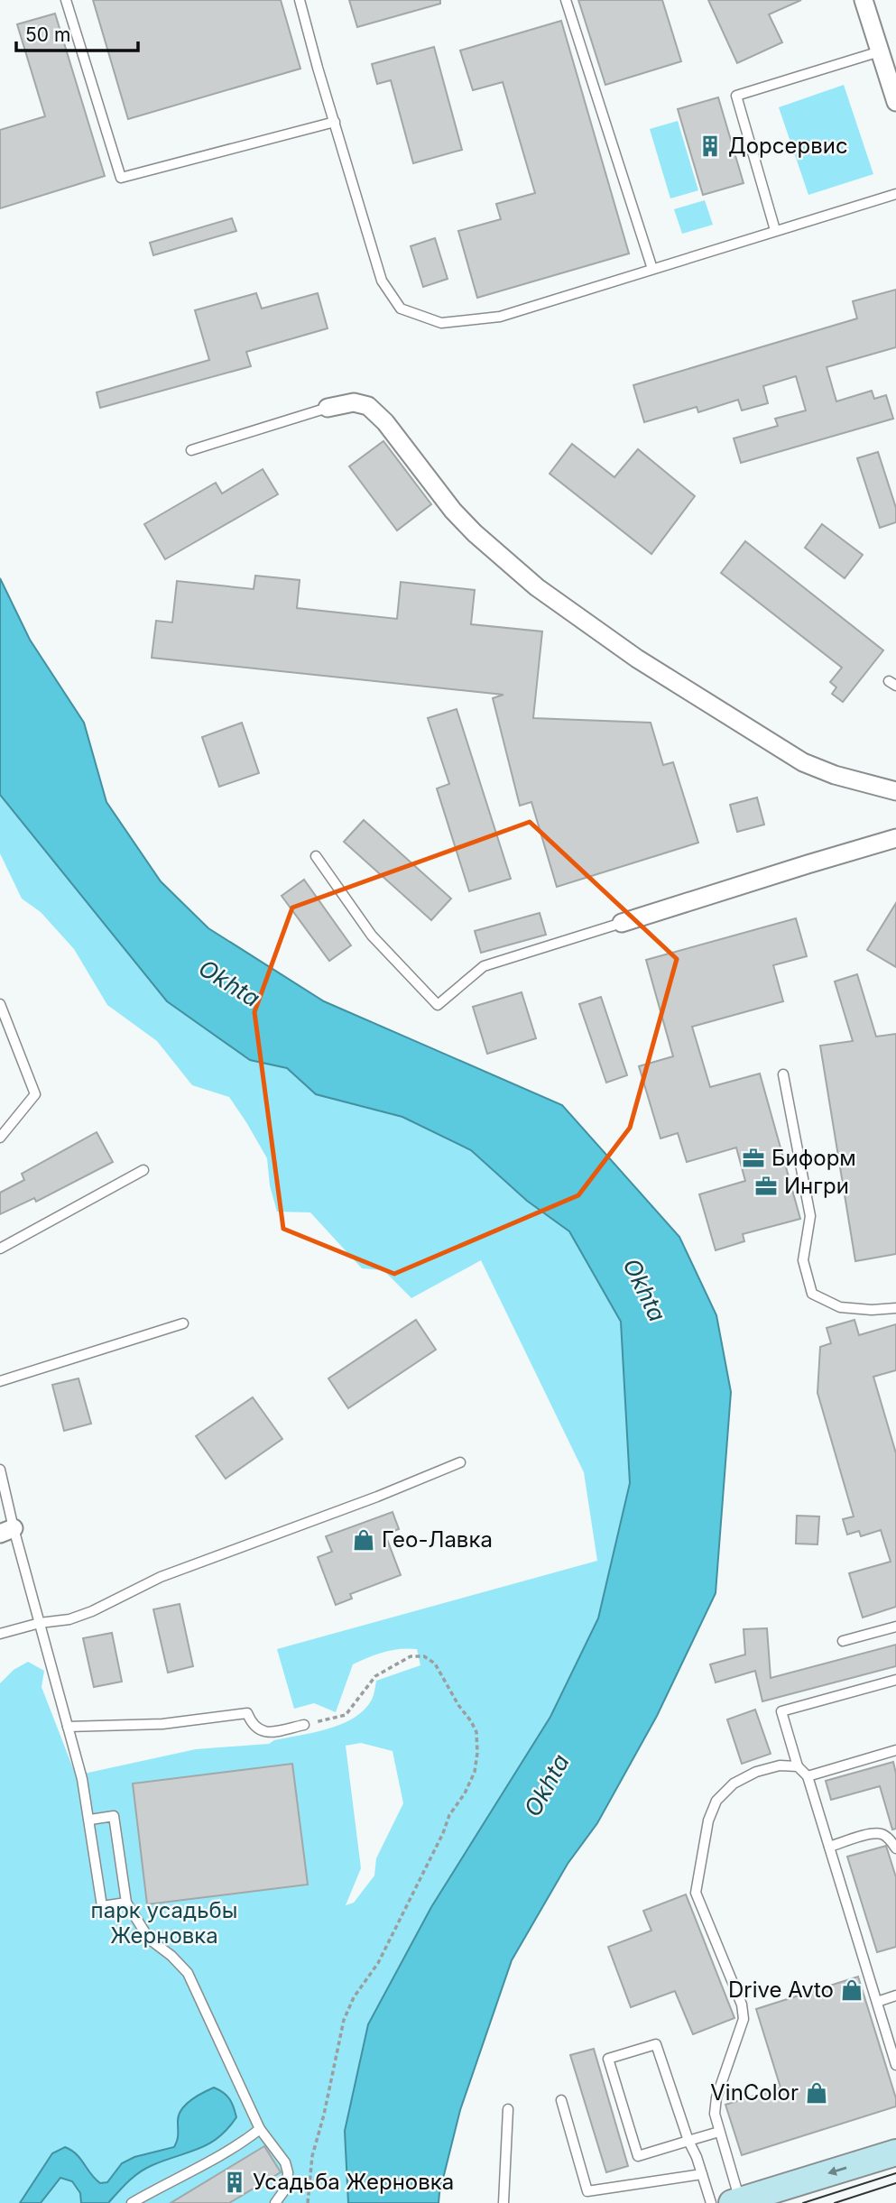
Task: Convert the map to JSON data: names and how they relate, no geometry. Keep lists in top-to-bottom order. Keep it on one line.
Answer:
{"water":["Okhta"],"parks":["парк усадьбы Жерновка"],"places":{"building":["Дорсервис","Усадьба Жерновка"],"office":["Биформ","Ингри"],"shop":["Гео-Лавка","Drive Avto","VinColor"]},"scale_bar":"50 m"}
